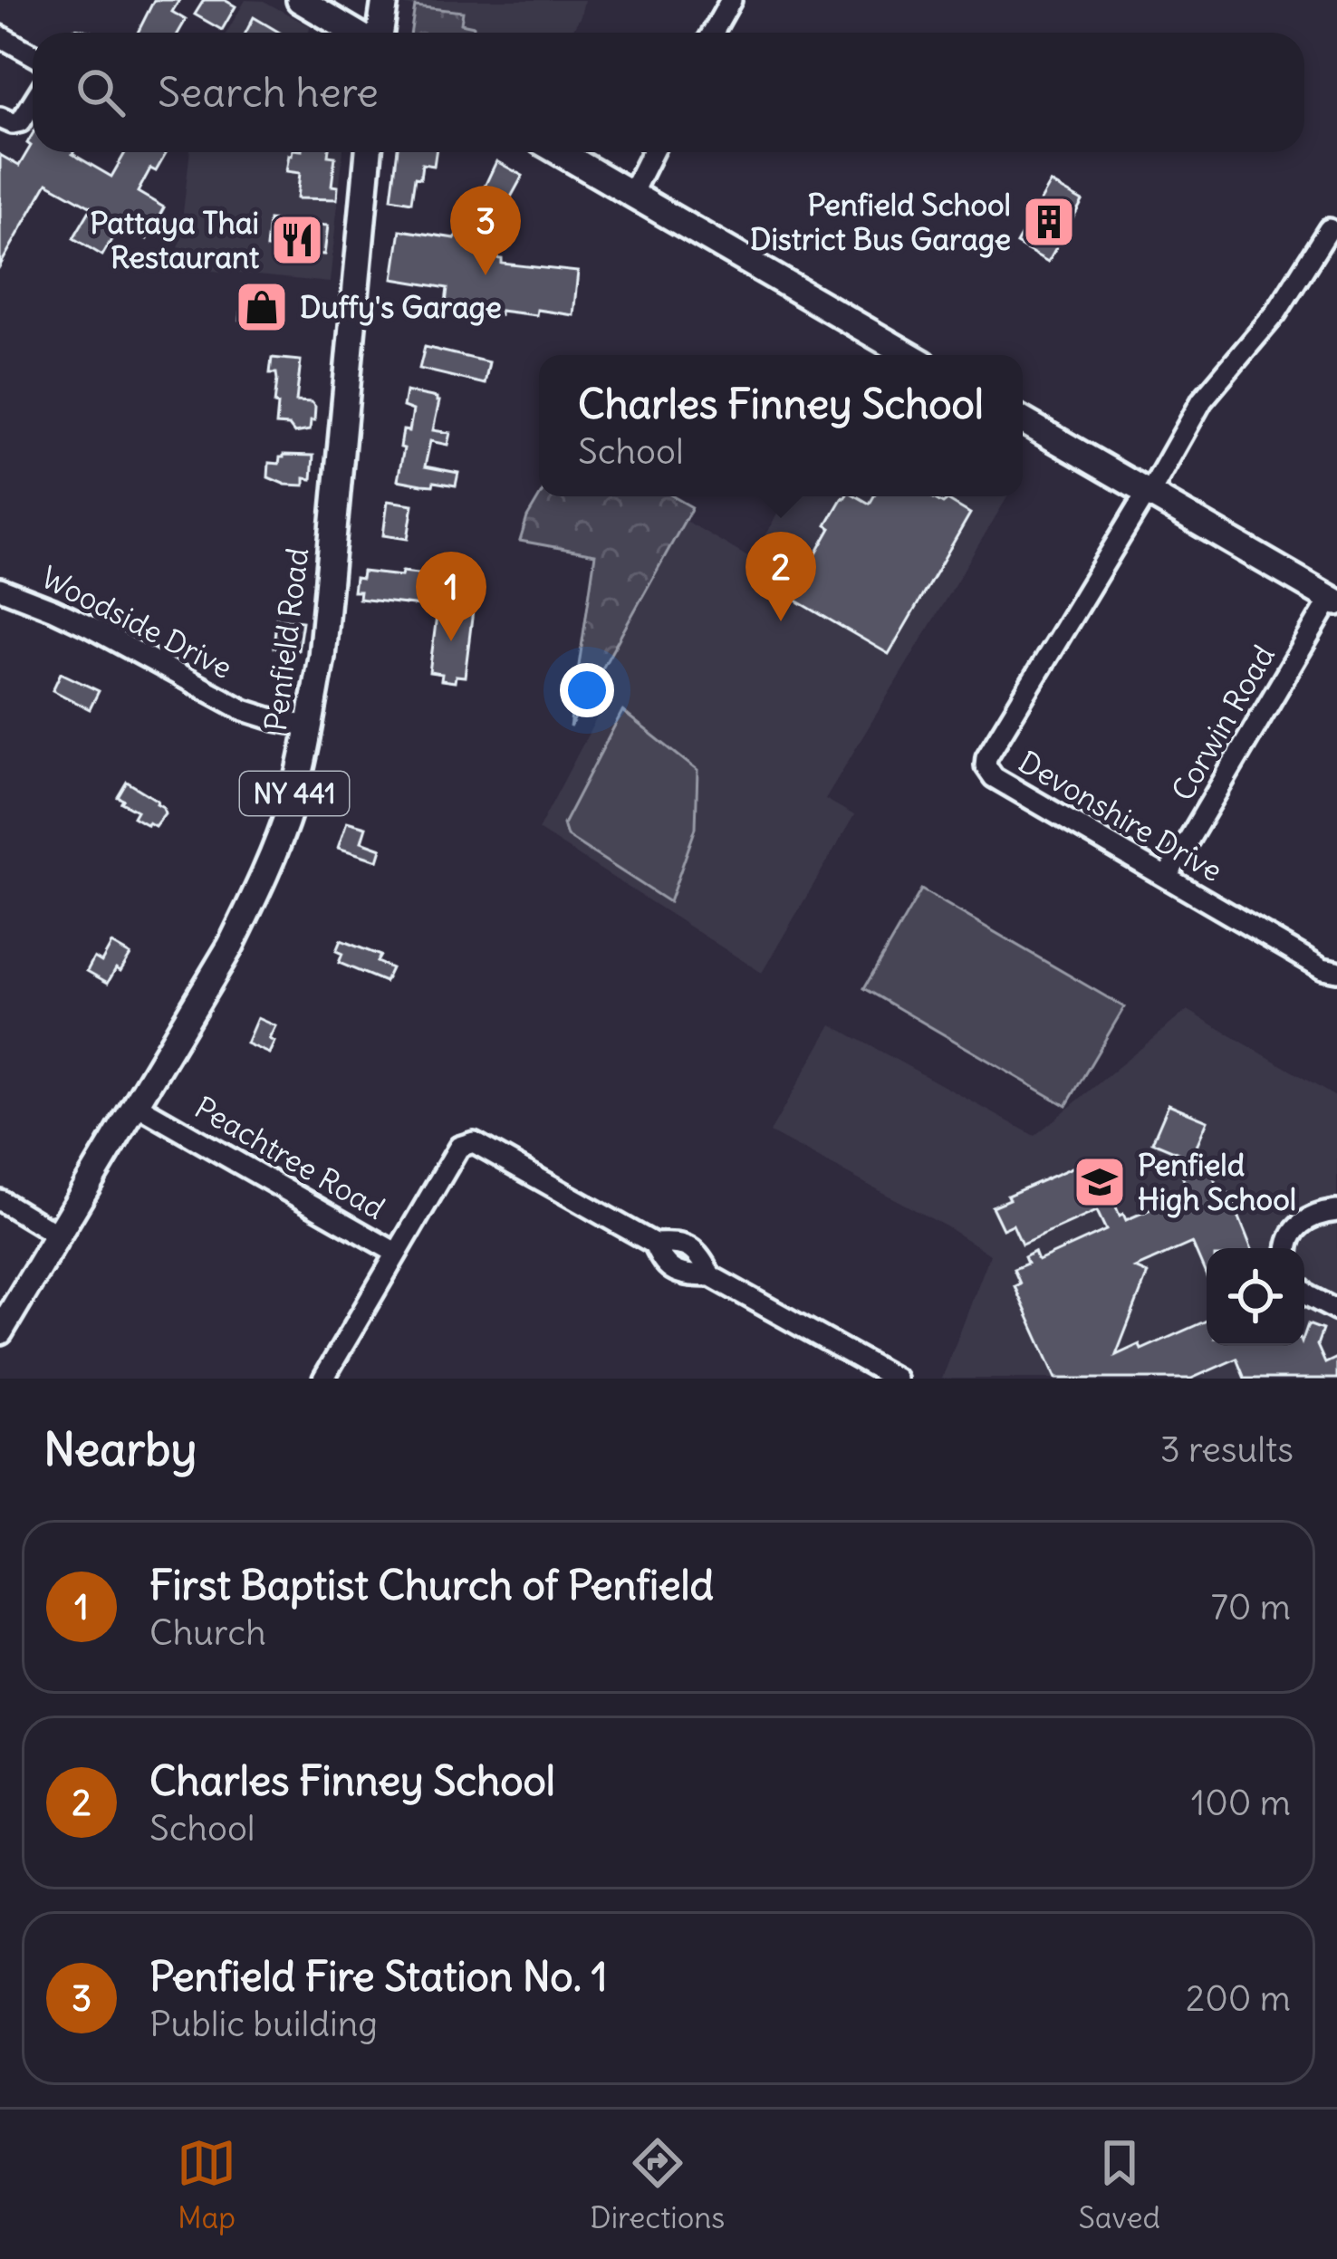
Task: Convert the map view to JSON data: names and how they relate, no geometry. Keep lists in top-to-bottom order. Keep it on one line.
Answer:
{"streets":{"main road":["Penfield Road","NY 441"],"street":["Woodside Drive","Corwin Road","Devonshire Drive","Peachtree Road"]},"crossings":[["Woodside Drive","Penfield Road"],["Penfield Road","Peachtree Road"],["Corwin Road","Devonshire Drive"]],"places":{"building":["Penfield School District Bus Garage"],"restaurant":["Pattaya Thai Restaurant"],"shop":["Duffy's Garage"],"school or university":["Penfield High School"]},"page":{"search":"Search here","pins":["3","2","1"],"popup":["Charles Finney School","School"],"heading":["Nearby","3 results"],"list":[{"mark":"1","name":"First Baptist Church of Penfield","note":"Church","value":"70 m"},{"mark":"2","name":"Charles Finney School","note":"School","value":"100 m"},{"mark":"3","name":"Penfield Fire Station No. 1","note":"Public building","value":"200 m"}],"nav":["Map","Directions","Saved"]}}
